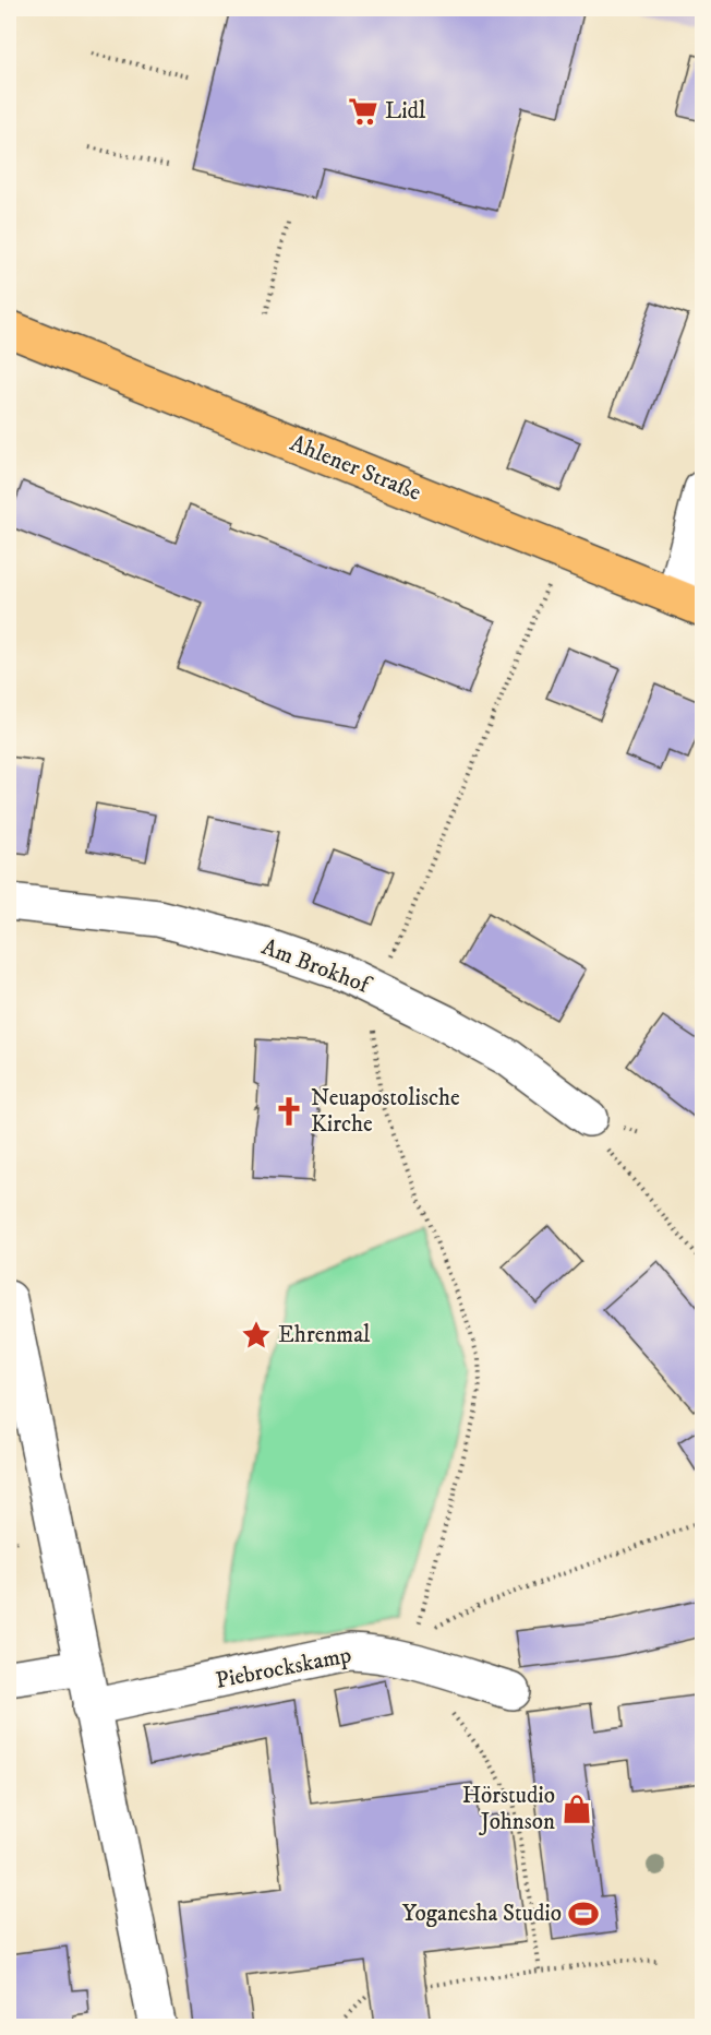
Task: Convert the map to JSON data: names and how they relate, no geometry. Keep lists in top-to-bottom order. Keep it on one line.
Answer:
{"streets":{"main road":["Ahlener Straße"],"street":["Am Brokhof","Piebrockskamp"]},"places":{"supermarket":["Lidl"],"church":["Neuapostolische Kirche"],"place":["Ehrenmal"],"shop":["Hörstudio Johnson"],"sports":["Yoganesha Studio"]}}
